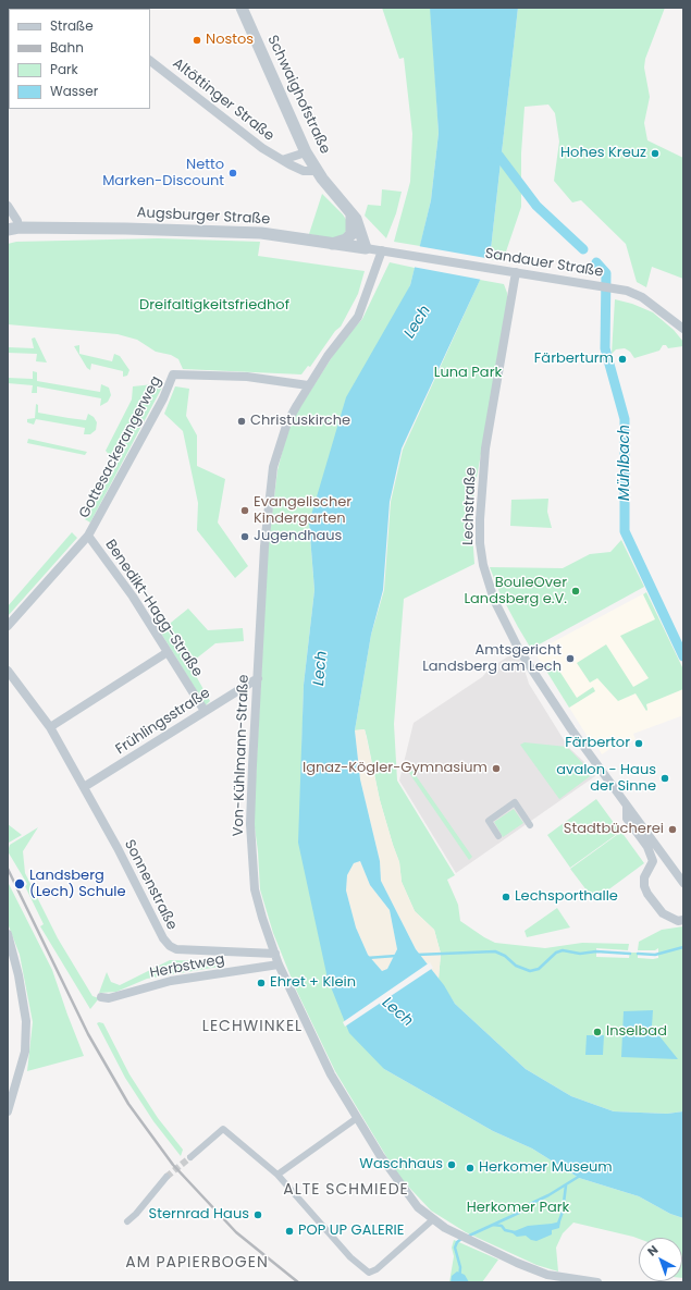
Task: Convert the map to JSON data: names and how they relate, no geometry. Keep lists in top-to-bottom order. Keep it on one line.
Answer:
{"streets":{"street":["Schwaighofstraße","Altöttinger Straße","Augsburger Straße","Sandauer Straße","Gottesackerangerweg","Lechstraße","Benedikt-Hagg-Straße","Frühlingsstraße","Von-Kühlmann-Straße","Sonnenstraße","Herbstweg"]},"crossings":[["Schwaighofstraße","Altöttinger Straße"],["Schwaighofstraße","Augsburger Straße"],["Augsburger Straße","Sandauer Straße"],["Augsburger Straße","Von-Kühlmann-Straße"],["Sandauer Straße","Lechstraße"],["Gottesackerangerweg","Benedikt-Hagg-Straße"],["Gottesackerangerweg","Von-Kühlmann-Straße"],["Benedikt-Hagg-Straße","Frühlingsstraße"],["Frühlingsstraße","Von-Kühlmann-Straße"],["Frühlingsstraße","Sonnenstraße"],["Von-Kühlmann-Straße","Sonnenstraße"],["Von-Kühlmann-Straße","Herbstweg"]],"districts":["LECHWINKEL","ALTE SCHMIEDE","AM PAPIERBOGEN"],"water":["Lech","Mühlbach"],"parks":["Dreifaltigkeitsfriedhof","Luna Park","Herkomer Park"],"places":["Nostos","Hohes Kreuz","Netto Marken-Discount","Färberturm","Christuskirche","Evangelischer Kindergarten","Jugendhaus","BouleOver Landsberg e.V.","Amtsgericht Landsberg am Lech","Färbertor","Ignaz-Kögler-Gymnasium","avalon - Haus der Sinne","Stadtbücherei","Landsberg (Lech) Schule","Lechsporthalle","Ehret + Klein","Inselbad","Waschhaus","Herkomer Museum","Sternrad Haus","POP UP GALERIE"],"legend":["Straße","Bahn","Park","Wasser"],"north":"top left"}
